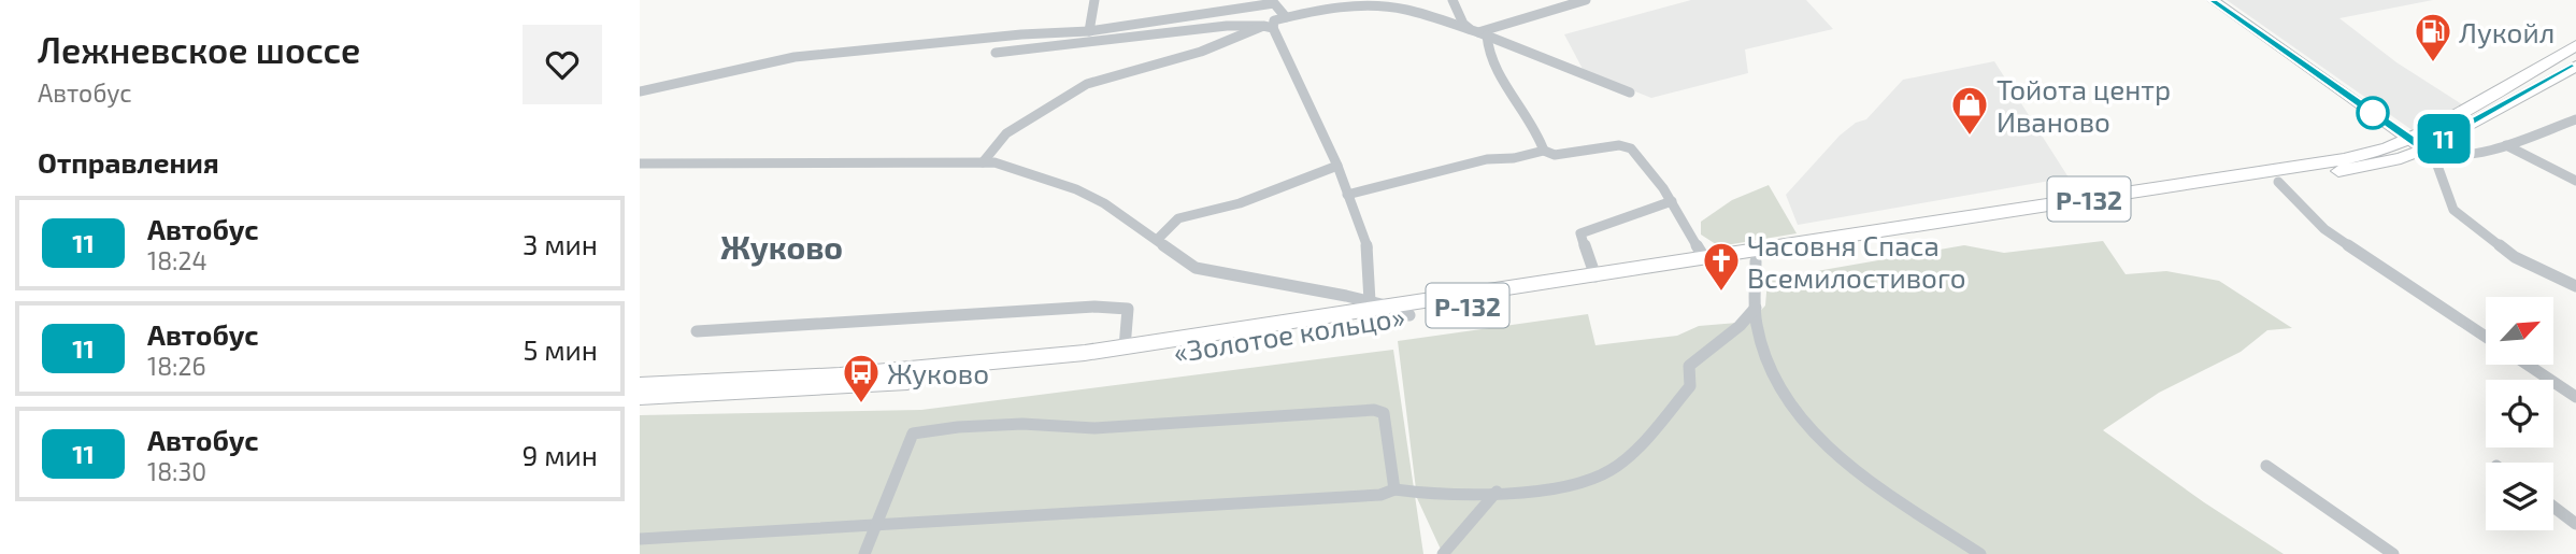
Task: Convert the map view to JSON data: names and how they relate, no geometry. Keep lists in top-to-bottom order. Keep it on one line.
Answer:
{"streets":{"highway":["Р-132","«Золотое кольцо»"]},"crossings":[["Р-132","«Золотое кольцо»"]],"districts":["Жуково"],"places":{"fuel station":["Лукойл"],"shop":["Тойота центр Иваново"],"church":["Часовня Спаса Всемилостивого"],"bus stop":["Жуково"]},"lines":["bus line 11"],"north":"top right","page":{"heading":[["Лежневское шоссе","Автобус"],"Отправления"],"on_map":"11","list":[{"mark":"11","name":"Автобус","note":"18:24","value":"3 мин"},{"mark":"11","name":"Автобус","note":"18:26","value":"5 мин"},{"mark":"11","name":"Автобус","note":"18:30","value":"9 мин"}]}}
